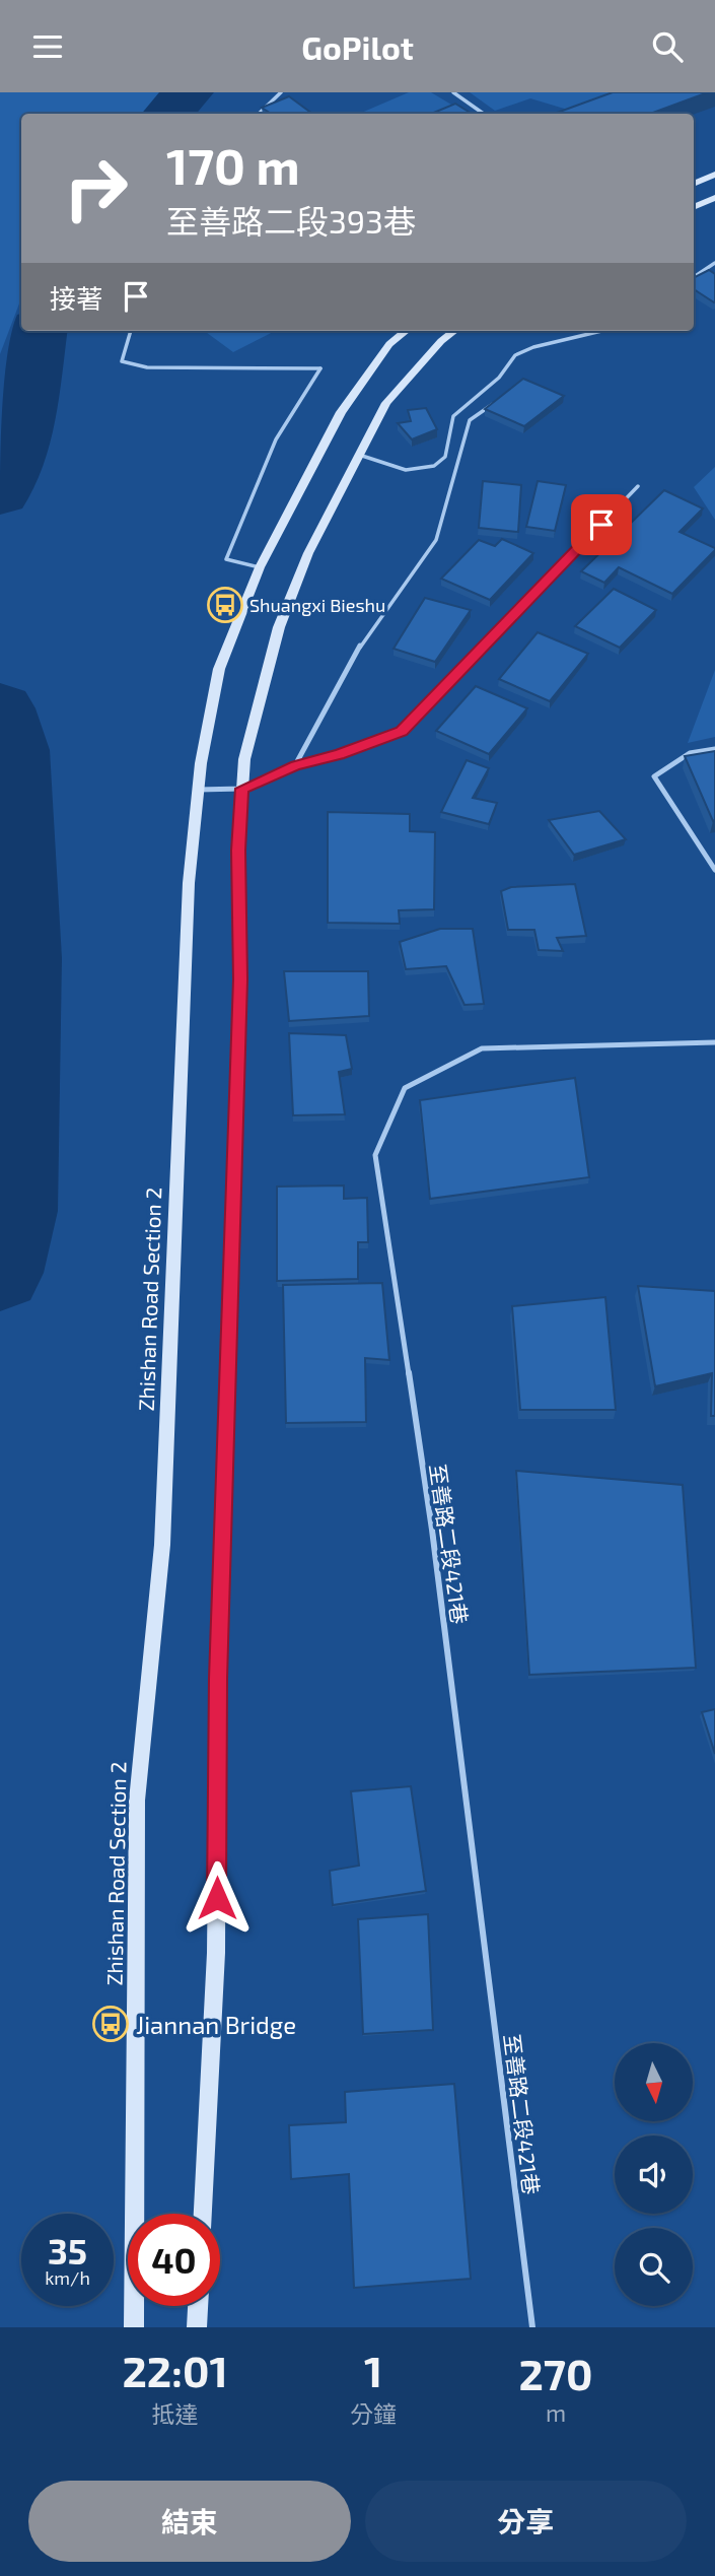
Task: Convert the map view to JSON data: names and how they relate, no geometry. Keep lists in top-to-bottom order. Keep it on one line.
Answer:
{"streets":{"street":["Zhishan Road Section 2"],"lane":["至善路二段421巷"]},"places":{"bus stop":["Shuangxi Bieshu","Jiannan Bridge"]},"north":"bottom","page":{"header":"GoPilot","turn":["170 m","至善路二段393巷"],"then":"接著","speed":"35 km/h","limit":"40","eta":["22:01","抵達","1","分鐘","270","m"],"buttons":["結束","分享"]}}
